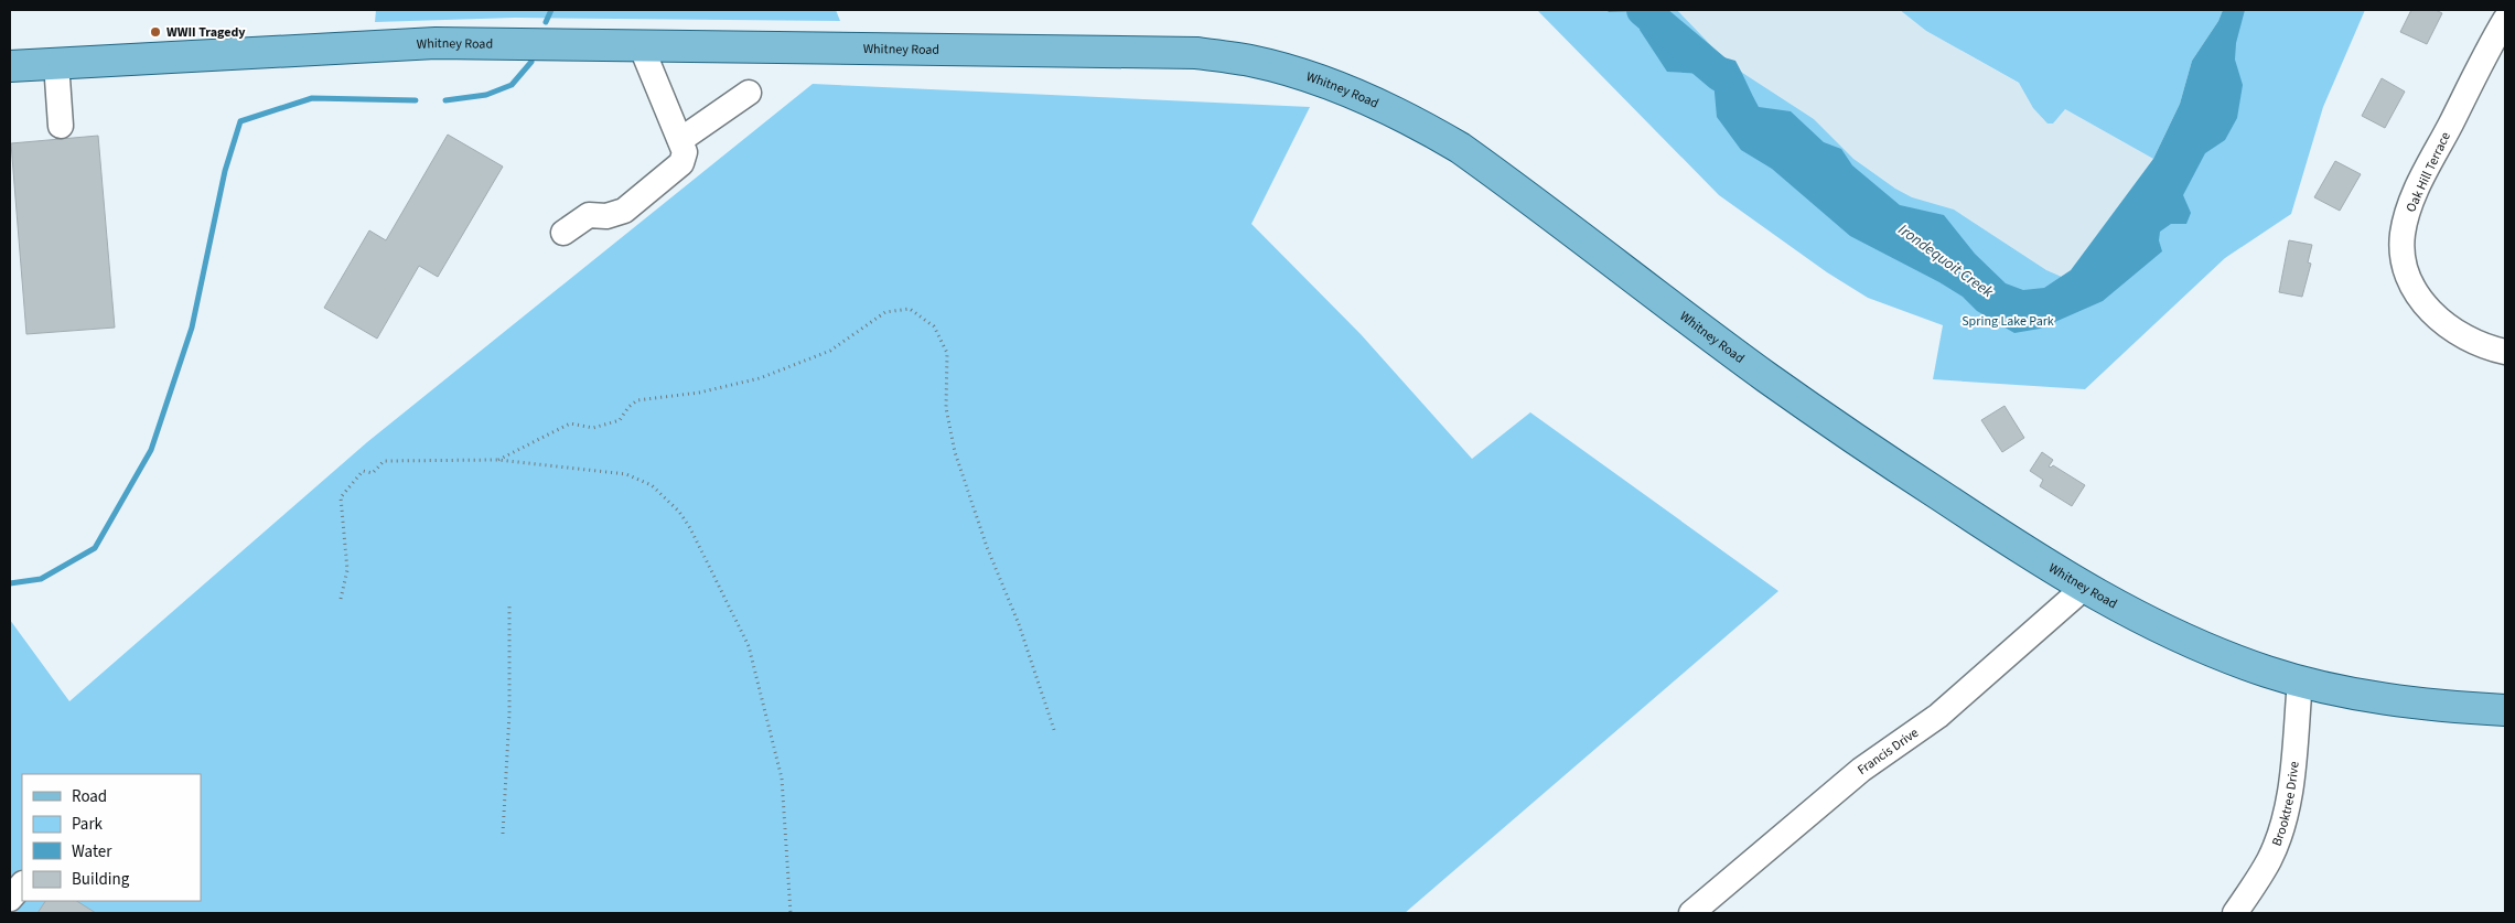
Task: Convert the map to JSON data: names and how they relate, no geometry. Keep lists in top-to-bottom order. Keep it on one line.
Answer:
{"streets":{"main road":["Whitney Road"],"street":["Oak Hill Terrace","Francis Drive","Brooktree Drive"]},"crossings":[["Whitney Road","Francis Drive"],["Whitney Road","Brooktree Drive"]],"water":["Irondequoit Creek"],"parks":["Spring Lake Park"],"places":["WWII Tragedy"],"legend":["Road","Park","Water","Building"]}
